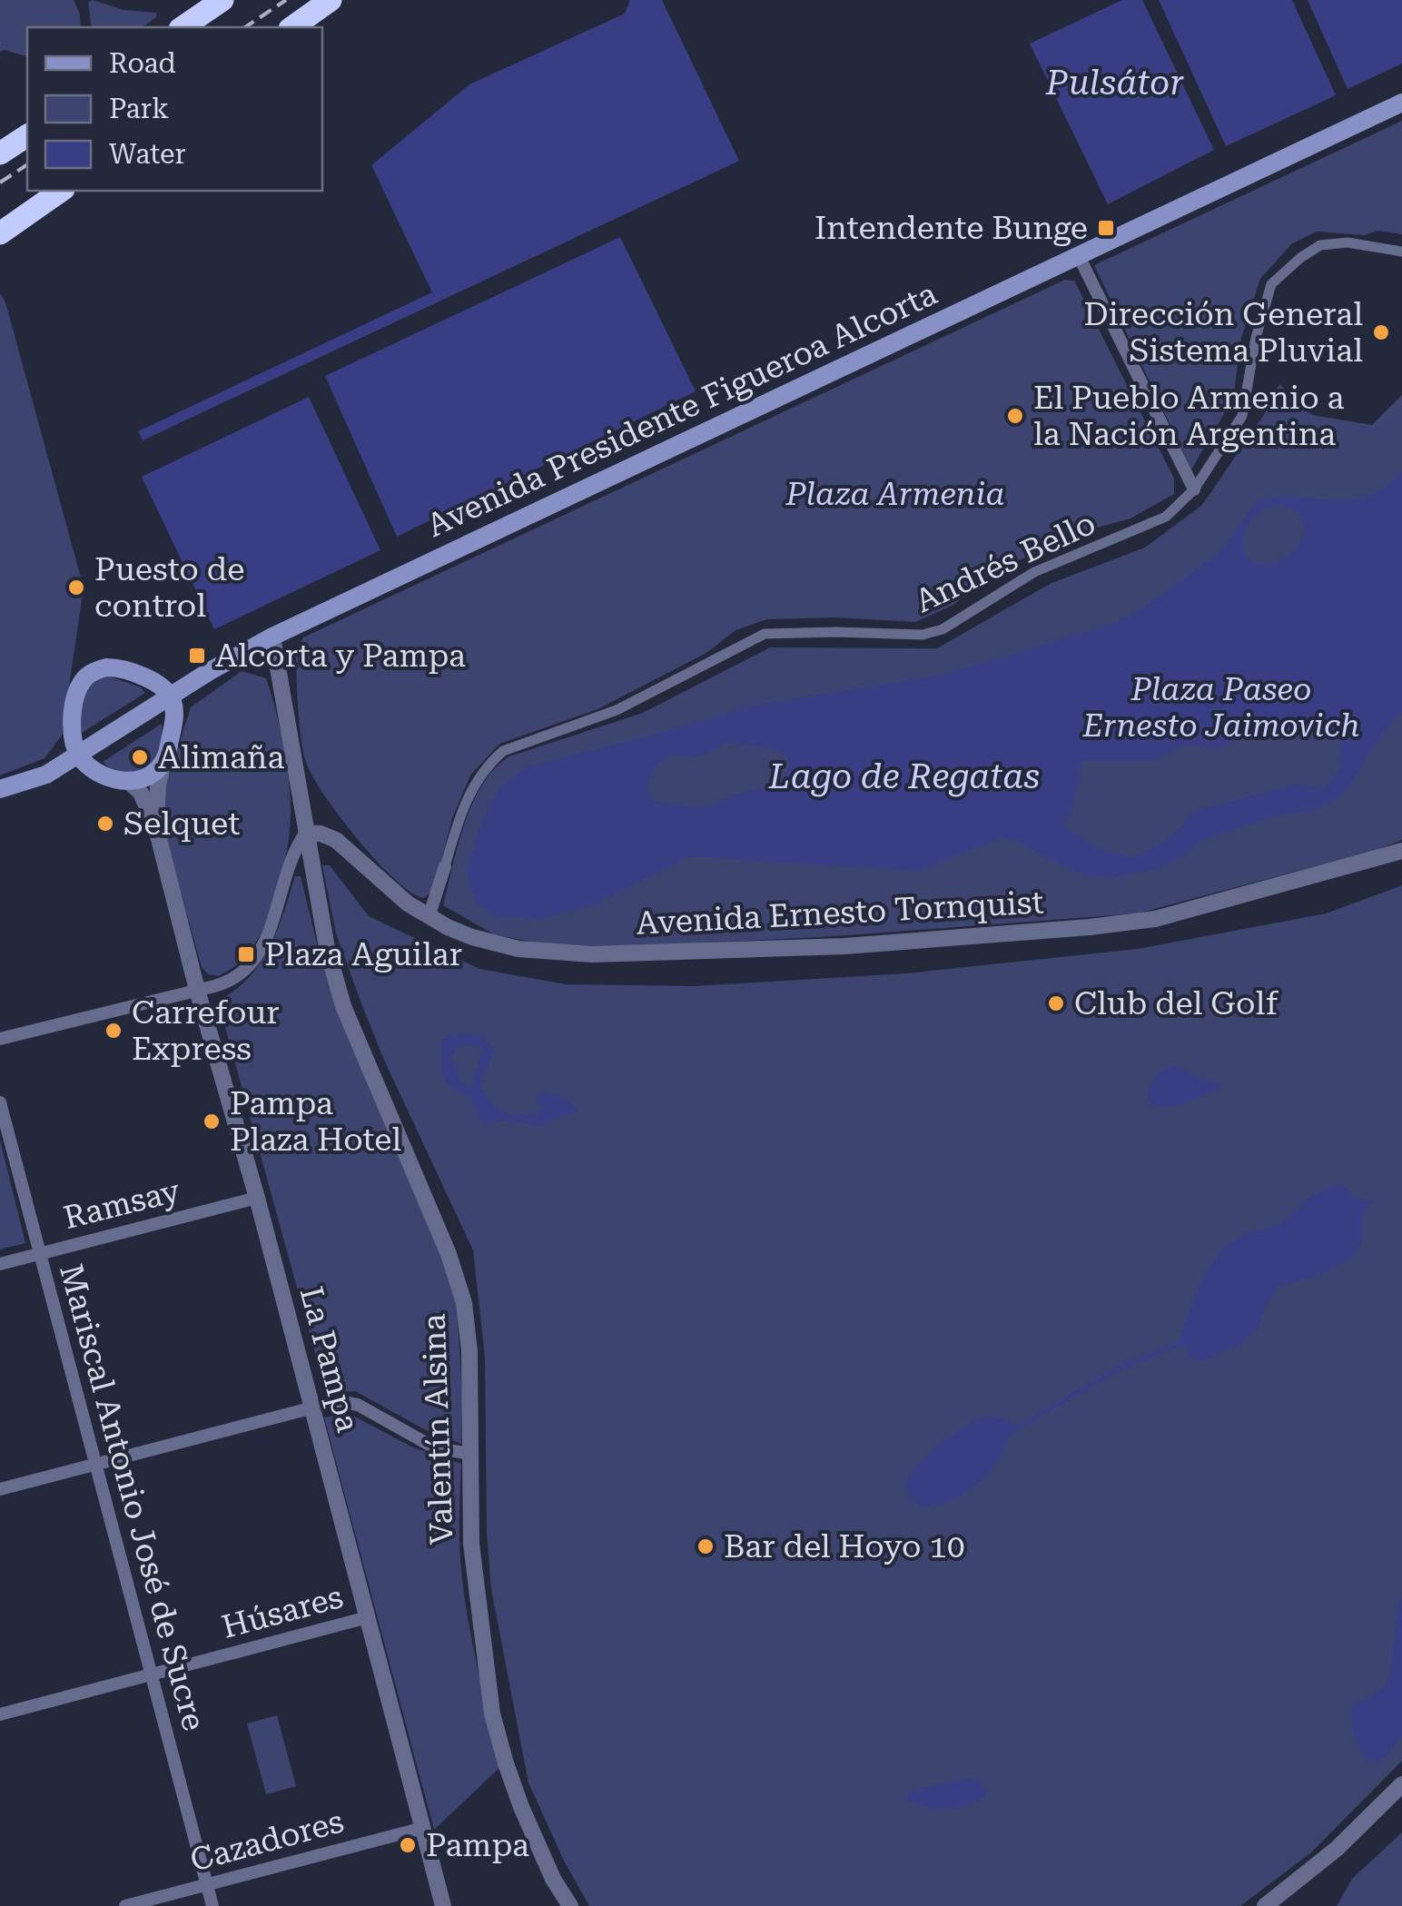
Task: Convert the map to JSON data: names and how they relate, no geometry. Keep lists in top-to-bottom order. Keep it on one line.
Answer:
{"streets":{"main road":["Avenida Presidente Figueroa Alcorta"],"street":["Andrés Bello","Avenida Ernesto Tornquist","Ramsay","La Pampa","Valentín Alsina","Mariscal Antonio José de Sucre","Húsares","Cazadores"]},"crossings":[["Avenida Presidente Figueroa Alcorta","Valentín Alsina"],["Andrés Bello","Avenida Ernesto Tornquist"],["Avenida Ernesto Tornquist","Valentín Alsina"],["Ramsay","La Pampa"],["Ramsay","Mariscal Antonio José de Sucre"],["La Pampa","Húsares"],["La Pampa","Cazadores"],["Mariscal Antonio José de Sucre","Húsares"],["Mariscal Antonio José de Sucre","Cazadores"]],"water":["Pulsátor","Lago de Regatas"],"parks":["Plaza Armenia","Plaza Paseo Ernesto Jaimovich"],"places":{"transit":["Intendente Bunge","Alcorta y Pampa","Plaza Aguilar"],"other":["Dirección General Sistema Pluvial","El Pueblo Armenio a la Nación Argentina","Puesto de control","Alimaña","Selquet","Club del Golf","Carrefour Express","Pampa Plaza Hotel","Bar del Hoyo 10","Pampa"]},"legend":["Road","Park","Water"]}
